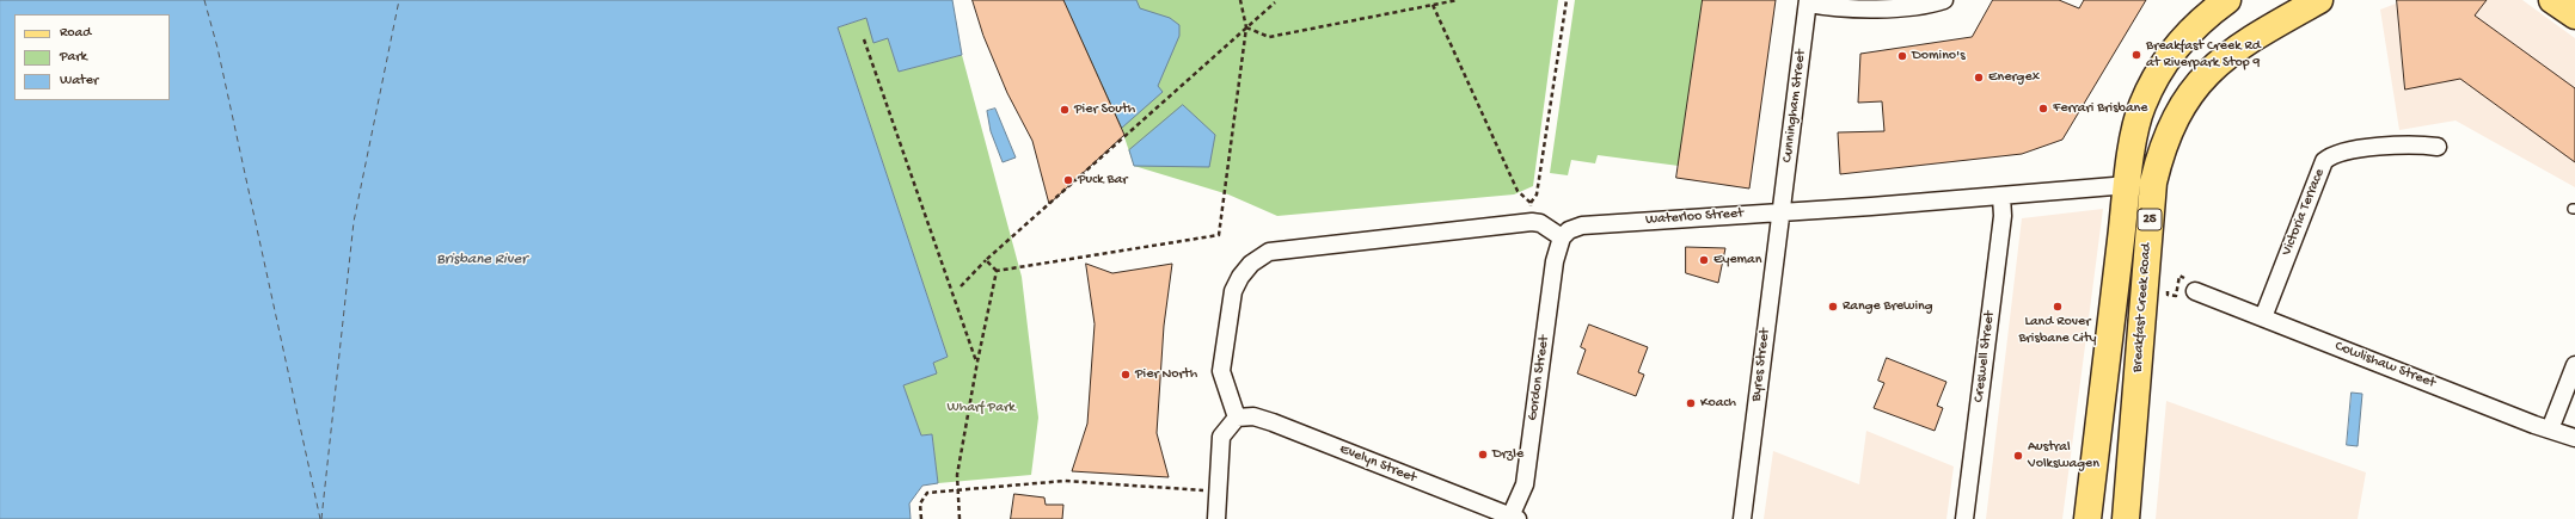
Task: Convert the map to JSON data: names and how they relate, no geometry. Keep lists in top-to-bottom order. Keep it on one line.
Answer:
{"streets":{"main road":["25","Breakfast Creek Road"],"street":["Cunningham Street","Victoria Terrace","Waterloo Street","Creswell Street","Byres Street","Cowlishaw Street","Gordon Street","Evelyn Street"]},"crossings":[["Cunningham Street","Waterloo Street"],["Cunningham Street","Byres Street"],["Victoria Terrace","Cowlishaw Street"],["Waterloo Street","Breakfast Creek Road"],["Waterloo Street","Creswell Street"],["Waterloo Street","Byres Street"],["Waterloo Street","Gordon Street"],["Gordon Street","Evelyn Street"]],"water":["Brisbane River"],"parks":["Wharf Park"],"places":["Breakfast Creek Rd at Riverpark Stop 9","Domino's","Energex","Ferrari Brisbane","Pier South","Puck Bar","Eyeman","Range Brewing","Land Rover Brisbane City","Pier North","Koach","Drzle","Austral Volkswagen"],"legend":["Road","Park","Water"]}
